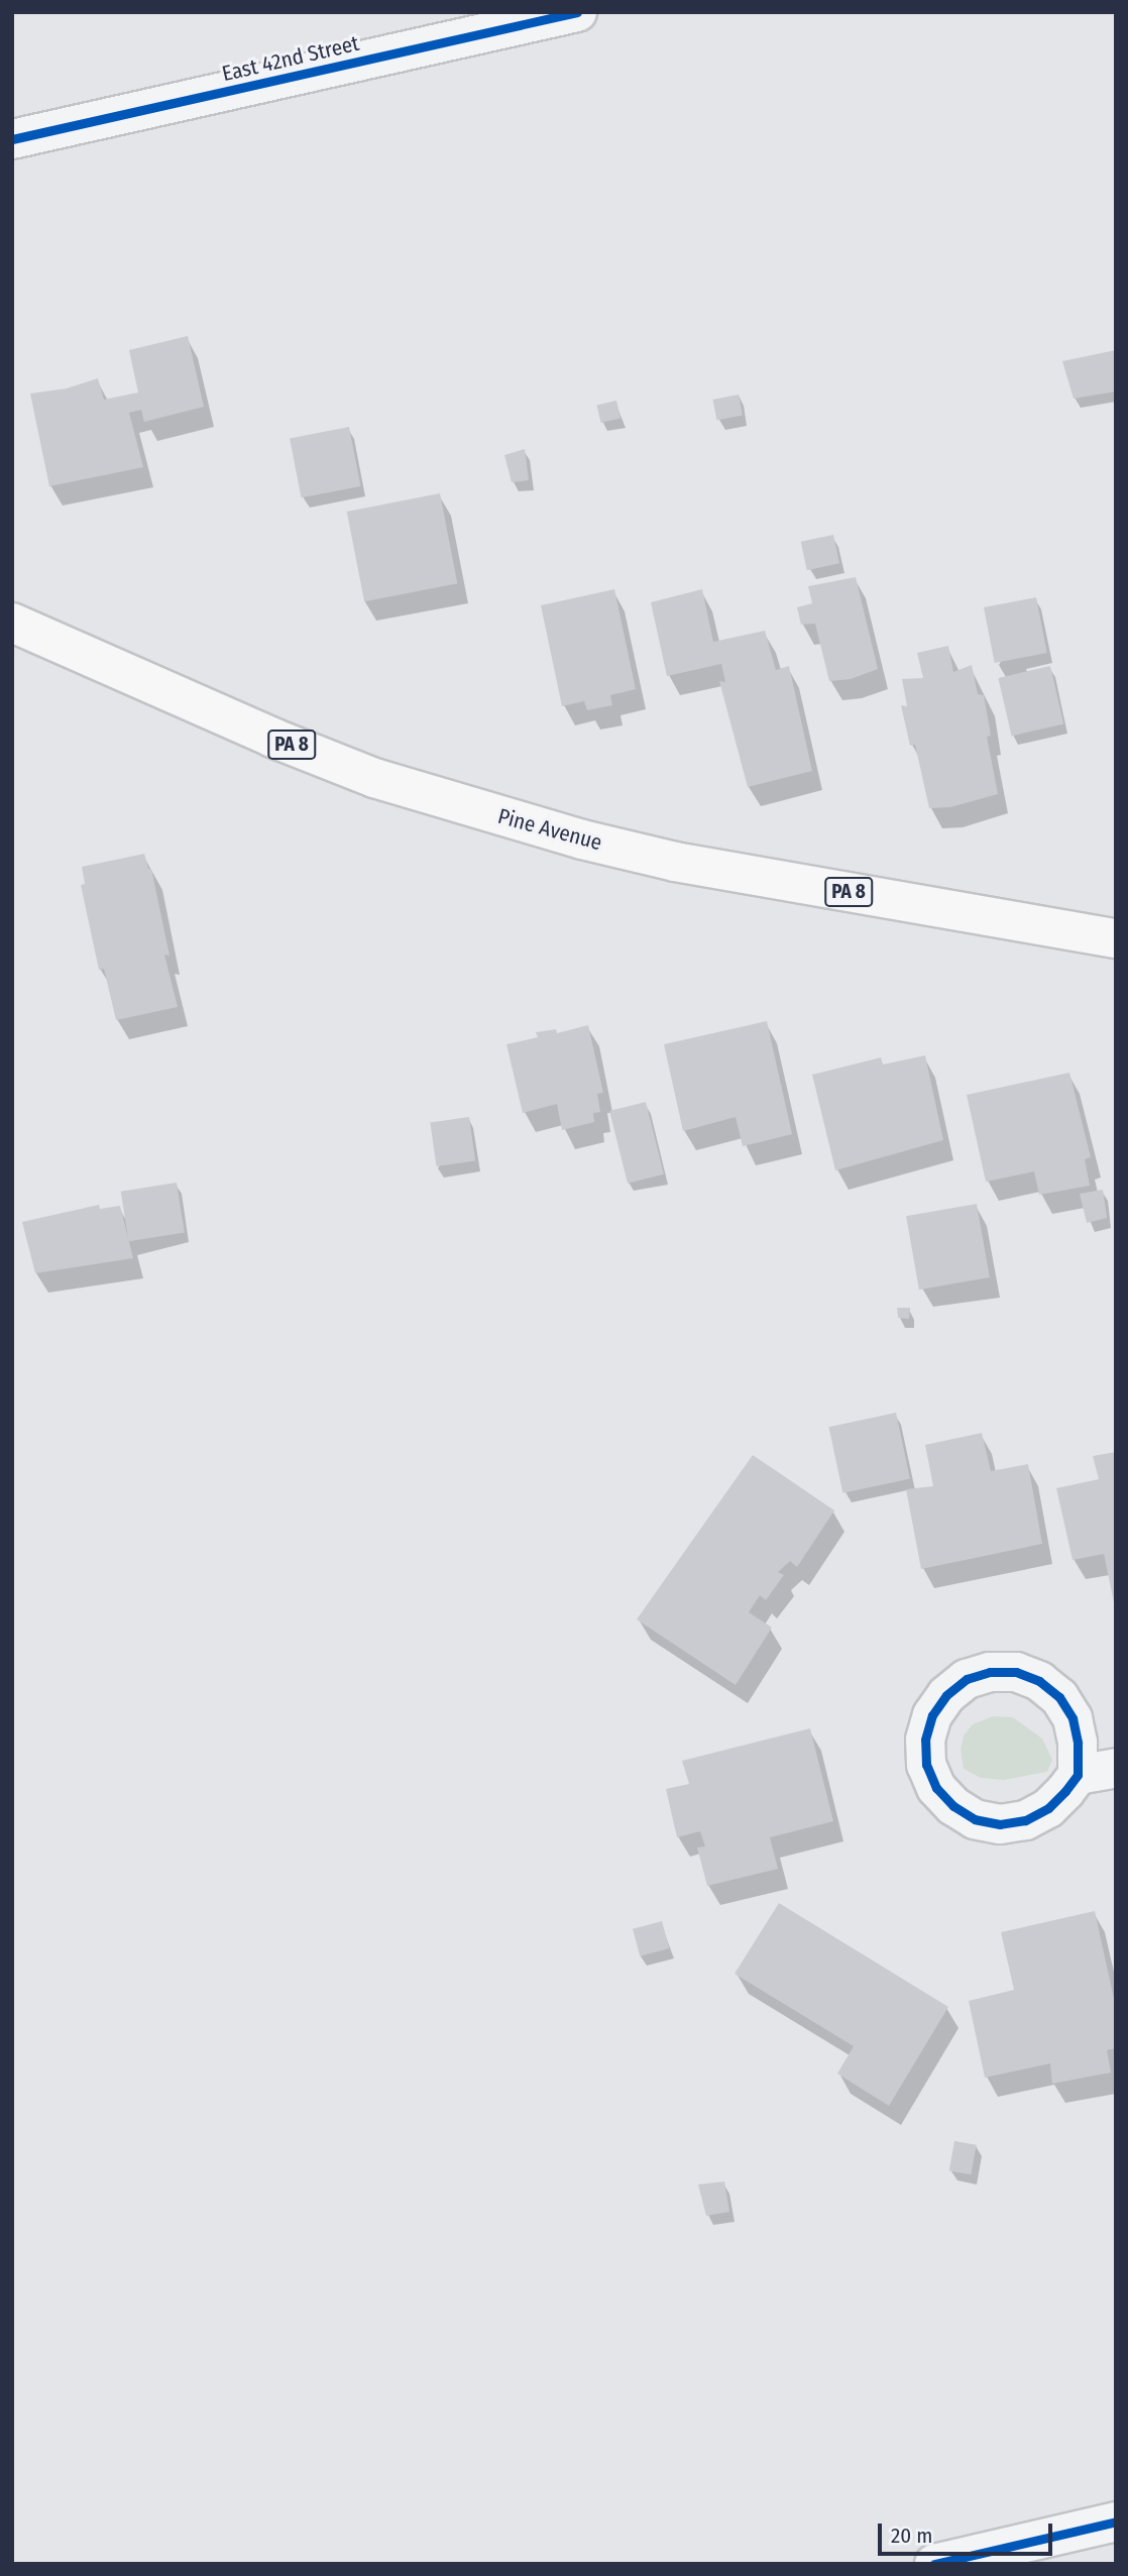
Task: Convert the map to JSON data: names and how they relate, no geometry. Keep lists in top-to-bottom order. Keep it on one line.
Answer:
{"streets":{"main road":["PA 8","Pine Avenue"],"street":["East 42nd Street"]},"scale_bar":"20 m"}
